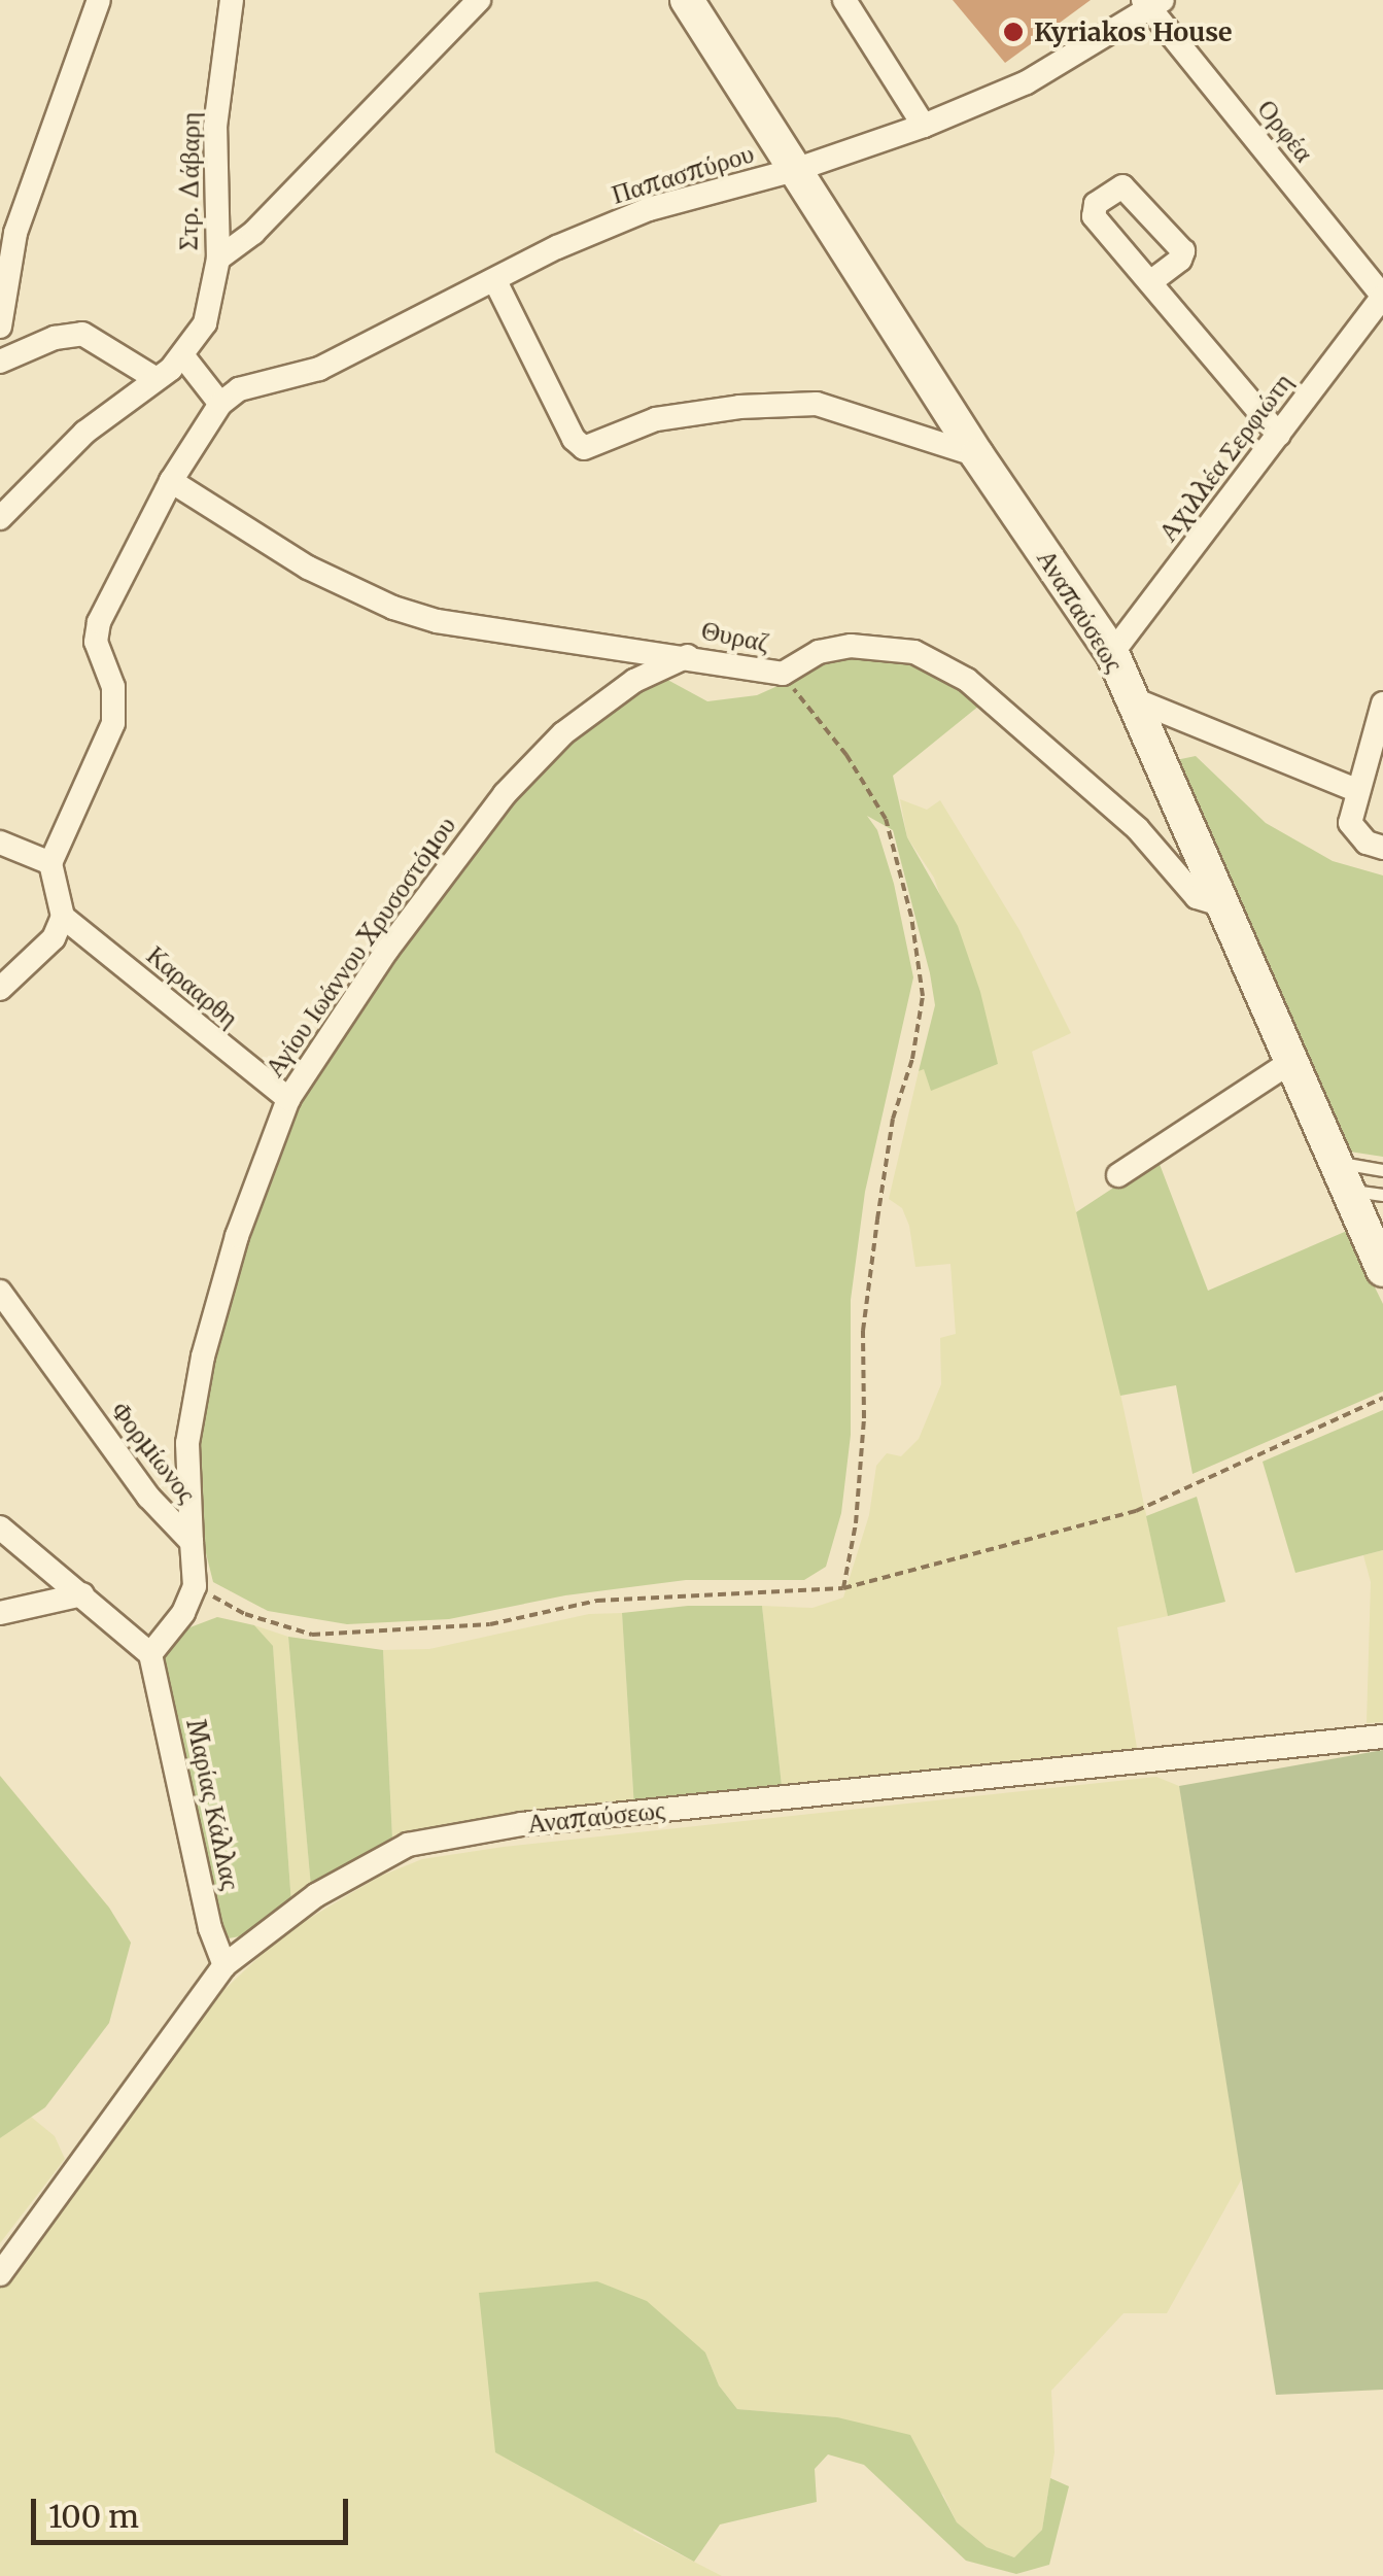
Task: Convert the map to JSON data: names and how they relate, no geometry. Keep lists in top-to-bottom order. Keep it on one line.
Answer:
{"streets":{"street":["Ορφέα","Παπασπύρου","Στρ. Δάβαρη","Αχιλλέα Σερφιώτη","Αναπαύσεως","Θυραζ","Αγίου Ιωάννου Χρυσοστόμου","Καρααρθη","Φορμίωνος","Μαρίας Κάλλας"]},"crossings":[["Ορφέα","Παπασπύρου"],["Ορφέα","Αχιλλέα Σερφιώτη"],["Παπασπύρου","Αναπαύσεως"],["Αχιλλέα Σερφιώτη","Αναπαύσεως"],["Αναπαύσεως","Θυραζ"],["Αναπαύσεως","Μαρίας Κάλλας"],["Θυραζ","Αγίου Ιωάννου Χρυσοστόμου"],["Αγίου Ιωάννου Χρυσοστόμου","Καρααρθη"],["Αγίου Ιωάννου Χρυσοστόμου","Φορμίωνος"]],"places":["Kyriakos House"],"scale_bar":"100 m"}
